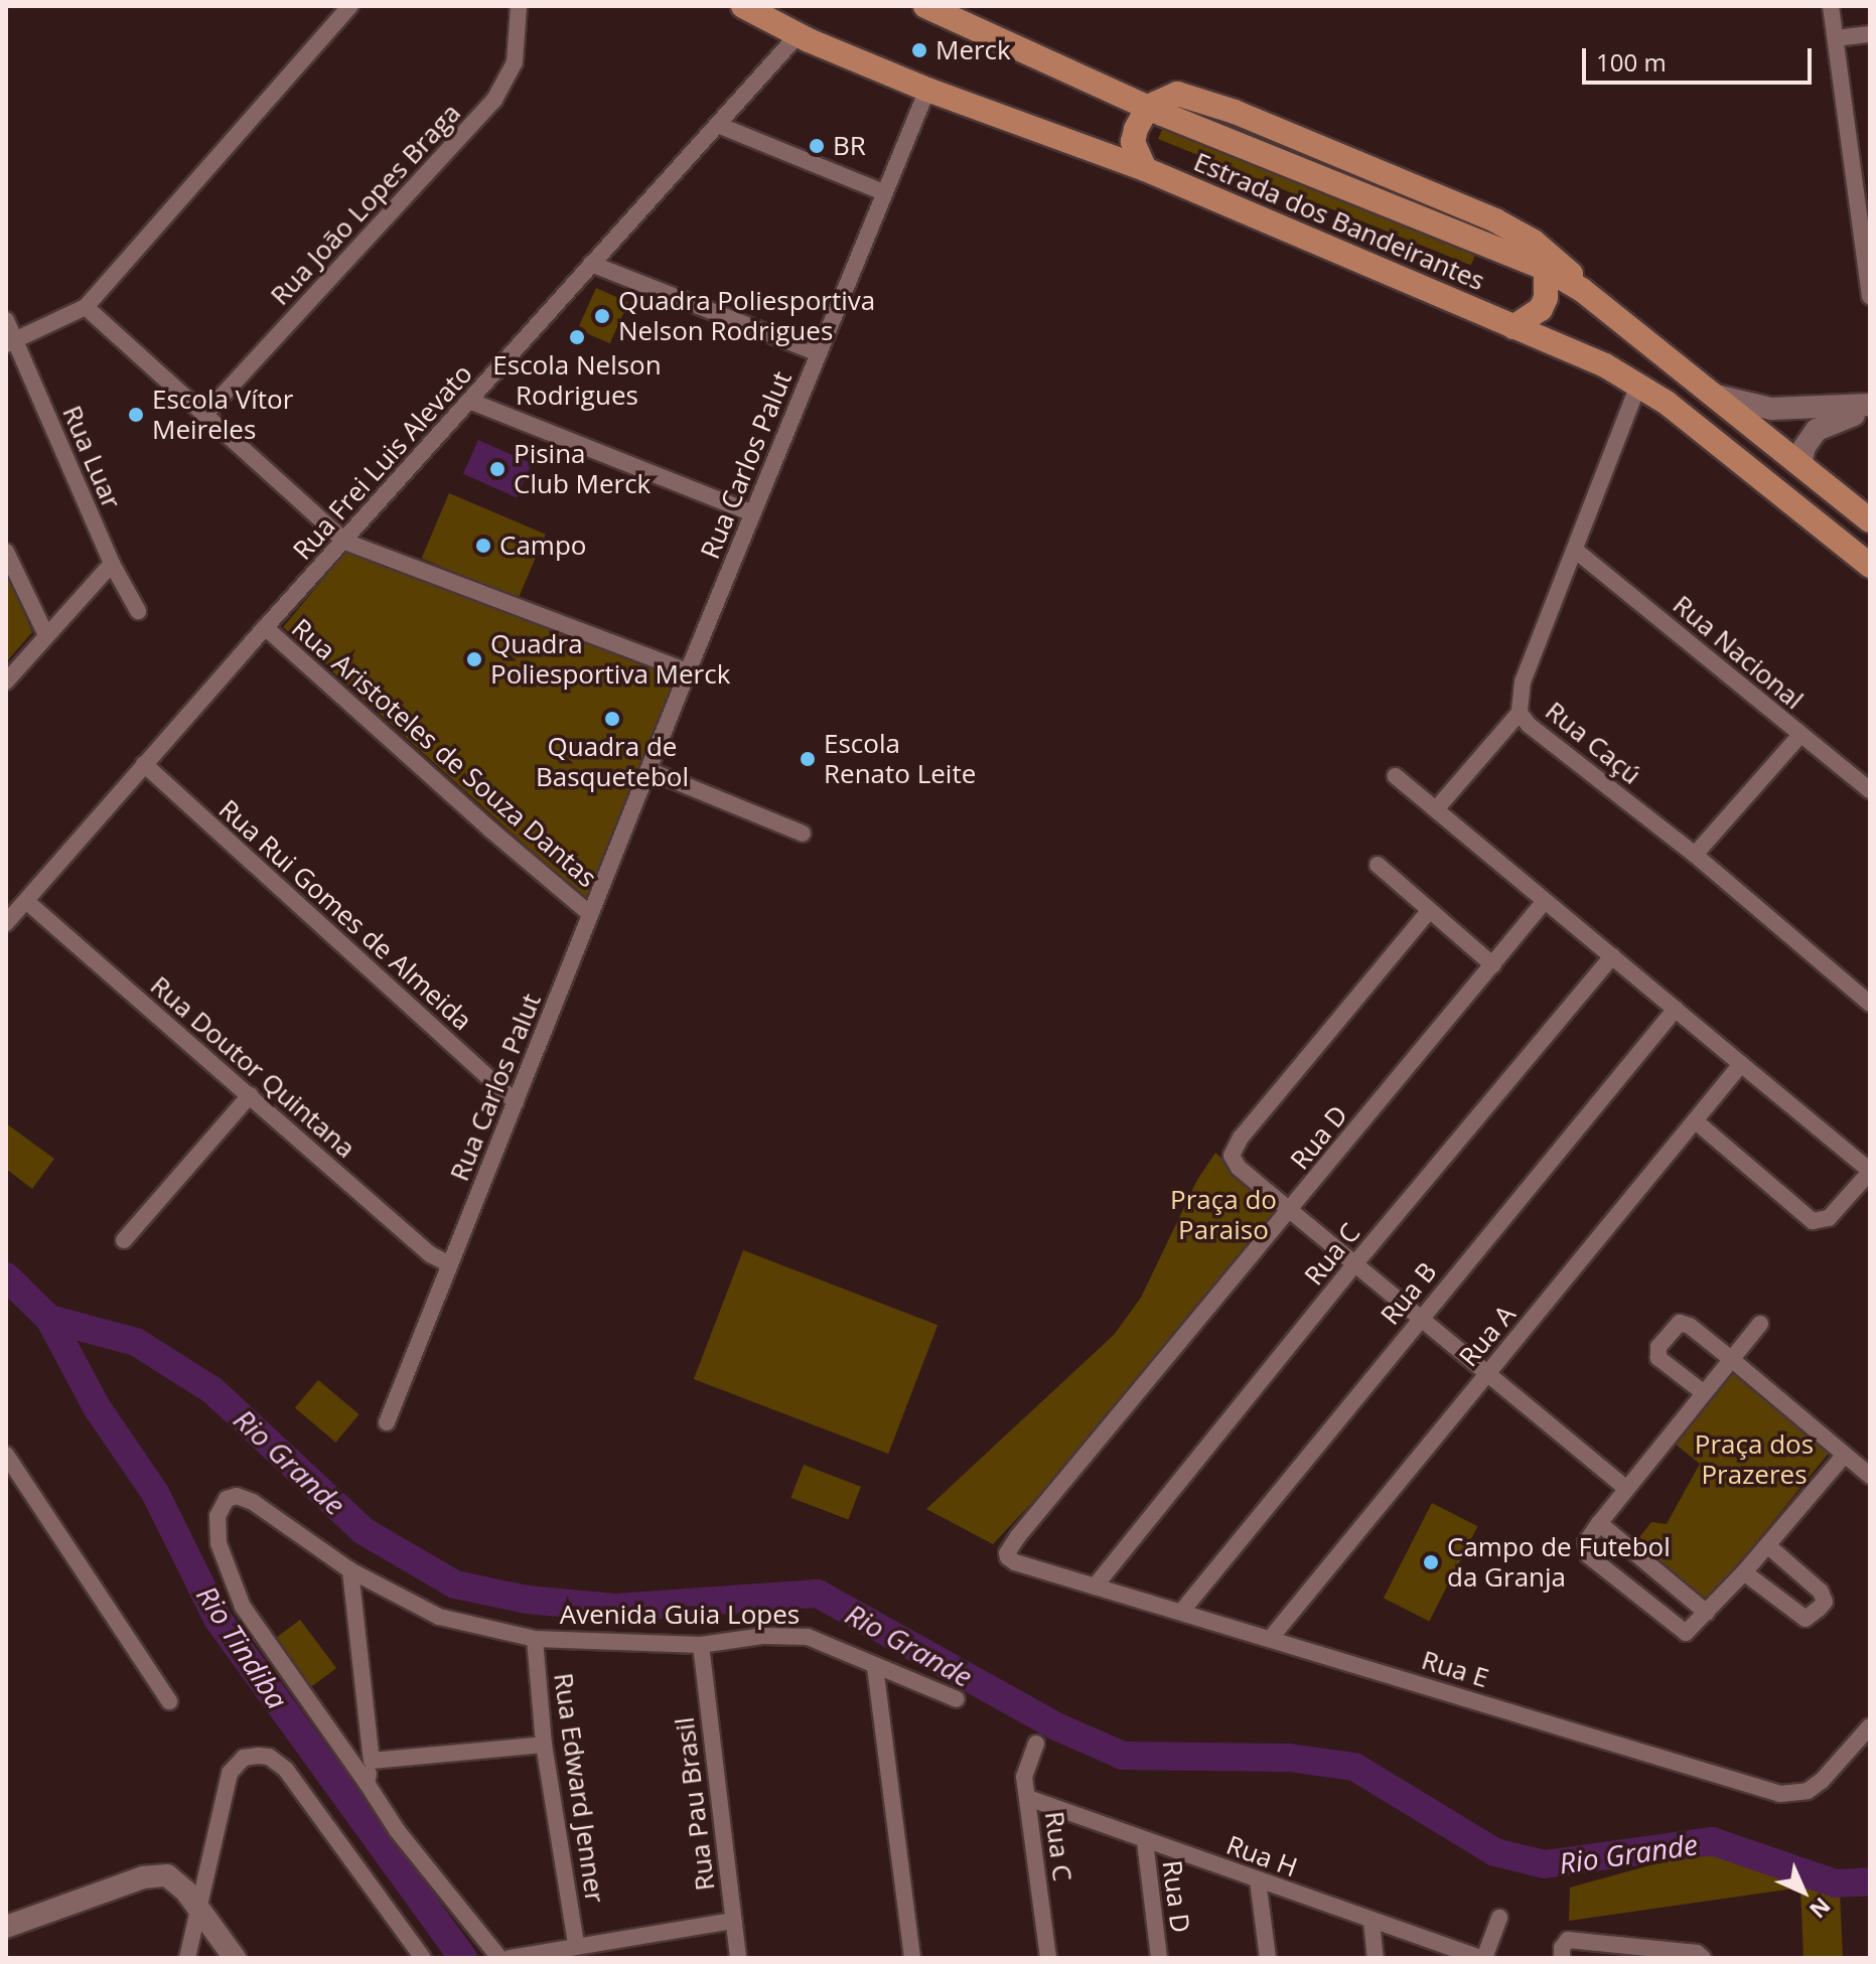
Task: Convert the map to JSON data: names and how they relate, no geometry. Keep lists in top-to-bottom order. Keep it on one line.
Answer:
{"streets":{"main road":["Estrada dos Bandeirantes"],"street":["Rua João Lopes Braga","Rua Luar","Rua Frei Luis Alevato","Rua Carlos Palut","Rua Nacional","Rua Caçú","Rua Aristoteles de Souza Dantas","Rua Rui Gomes de Almeida","Rua Doutor Quintana","Rua D","Rua C","Rua B","Rua A","Avenida Guia Lopes","Rua E","Rua Edward Jenner","Rua Pau Brasil","Rua H"]},"crossings":[["Estrada dos Bandeirantes","Rua Frei Luis Alevato"],["Estrada dos Bandeirantes","Rua Carlos Palut"],["Estrada dos Bandeirantes","Rua Caçú"],["Rua Frei Luis Alevato","Rua Aristoteles de Souza Dantas"],["Rua Frei Luis Alevato","Rua Rui Gomes de Almeida"],["Rua Frei Luis Alevato","Rua Doutor Quintana"],["Rua Carlos Palut","Rua Aristoteles de Souza Dantas"],["Rua Carlos Palut","Rua Rui Gomes de Almeida"],["Rua Carlos Palut","Rua Doutor Quintana"],["Rua Nacional","Rua Caçú"],["Rua D","Rua E"],["Rua D","Rua H"],["Rua C","Rua E"],["Rua C","Rua H"],["Rua B","Rua E"],["Rua A","Rua E"],["Avenida Guia Lopes","Rua Edward Jenner"],["Avenida Guia Lopes","Rua Pau Brasil"]],"water":["Rio Grande","Rio Tindiba"],"parks":["Praça do Paraiso","Praça dos Prazeres"],"places":["Merck","BR","Quadra Poliesportiva Nelson Rodrigues","Escola Nelson Rodrigues","Escola Vítor Meireles","Pisina Club Merck","Campo","Quadra Poliesportiva Merck","Quadra de Basquetebol","Escola Renato Leite","Campo de Futebol da Granja"],"scale_bar":"100 m","north":"bottom right"}
